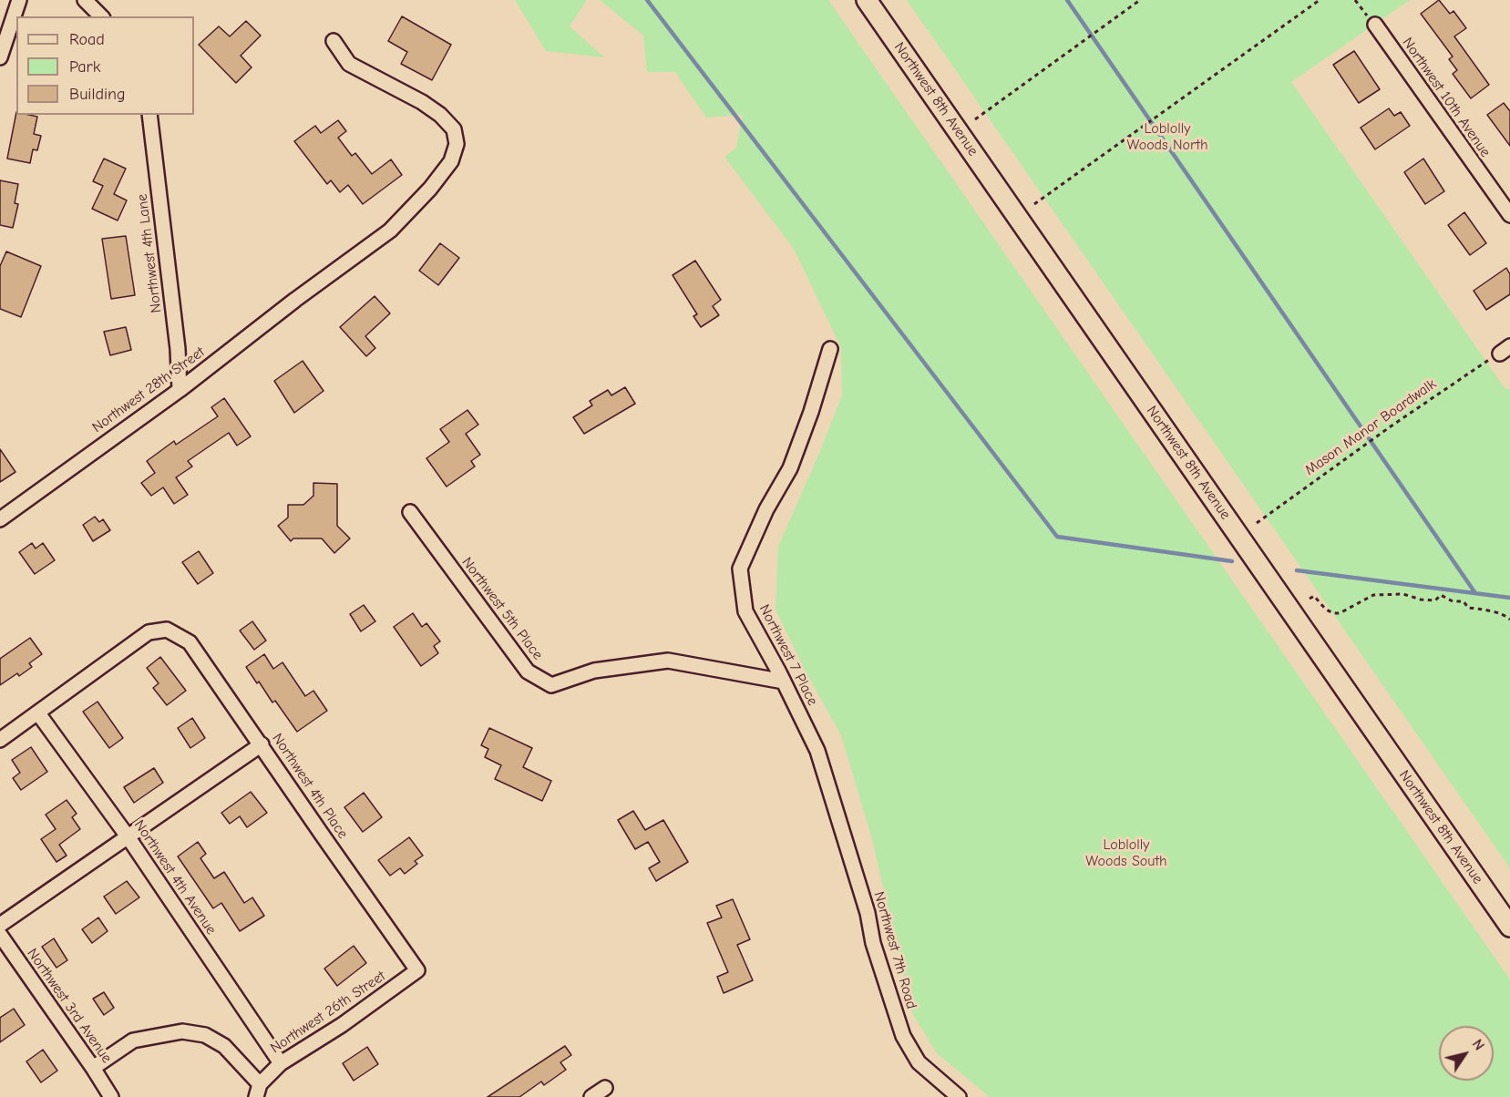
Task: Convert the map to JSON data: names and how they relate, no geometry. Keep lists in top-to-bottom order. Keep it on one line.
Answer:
{"streets":{"street":["Northwest 10th Avenue","Northwest 8th Avenue","Northwest 4th Lane","Northwest 28th Street","Northwest 5th Place","Northwest 7 Place","Northwest 4th Place","Northwest 4th Avenue","Northwest 7th Road","Northwest 3rd Avenue","Northwest 26th Street"],"path":["Mason Manor Boardwalk"]},"crossings":[["Northwest 4th Lane","Northwest 28th Street"],["Northwest 5th Place","Northwest 7 Place"],["Northwest 7 Place","Northwest 7th Road"],["Northwest 4th Place","Northwest 4th Avenue"],["Northwest 4th Place","Northwest 26th Street"],["Northwest 4th Avenue","Northwest 26th Street"],["Northwest 3rd Avenue","Northwest 26th Street"]],"parks":["Loblolly Woods North","Loblolly Woods South"],"legend":["Road","Park","Building"],"north":"top right"}
